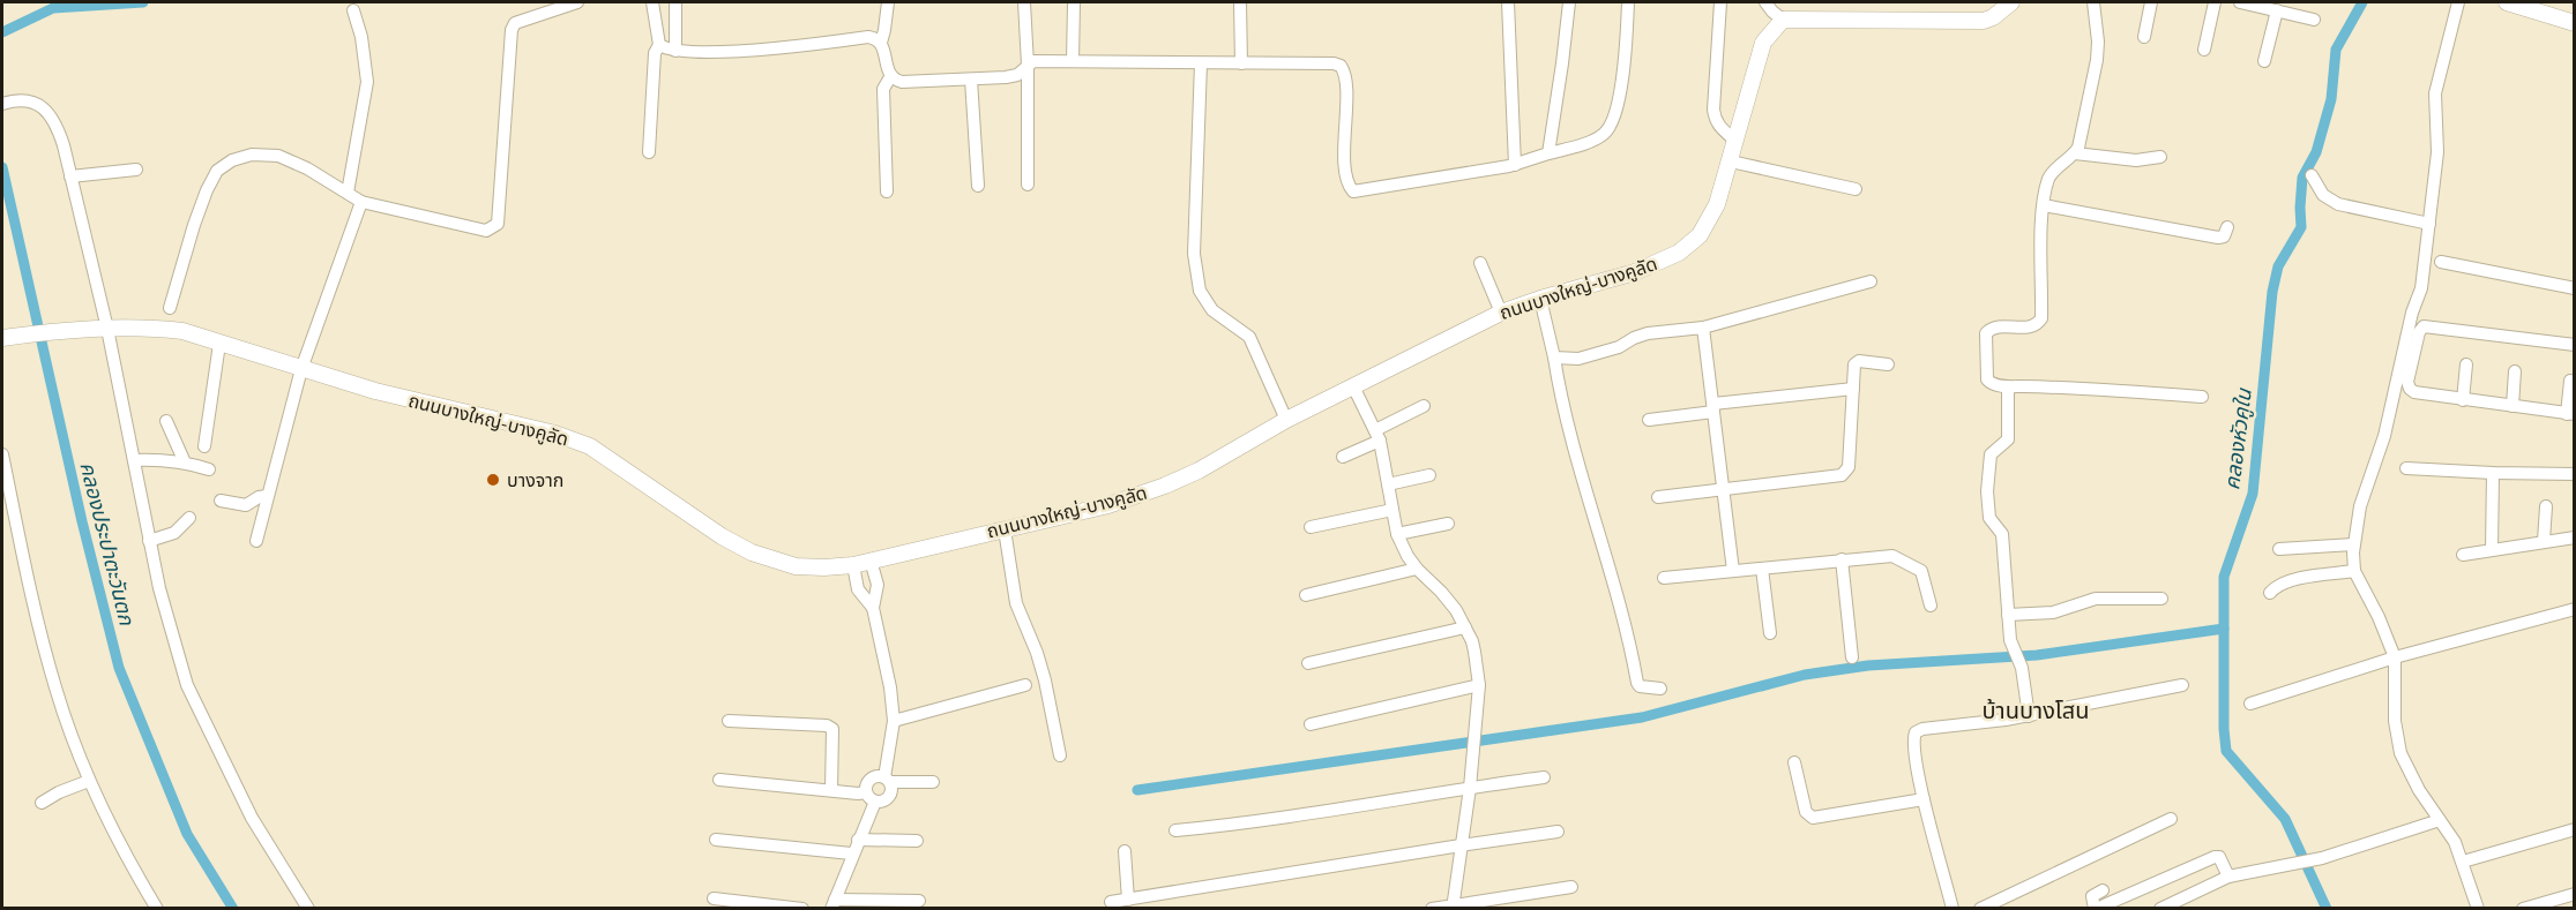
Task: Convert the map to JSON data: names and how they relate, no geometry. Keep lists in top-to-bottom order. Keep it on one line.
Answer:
{"streets":{"street":["ถนนบางใหญ่-บางคูลัด"]},"districts":["บ้านบางโสน"],"water":["คลองหัวคูใน","คลองประปาตะวันตก"],"places":["บางจาก"]}
